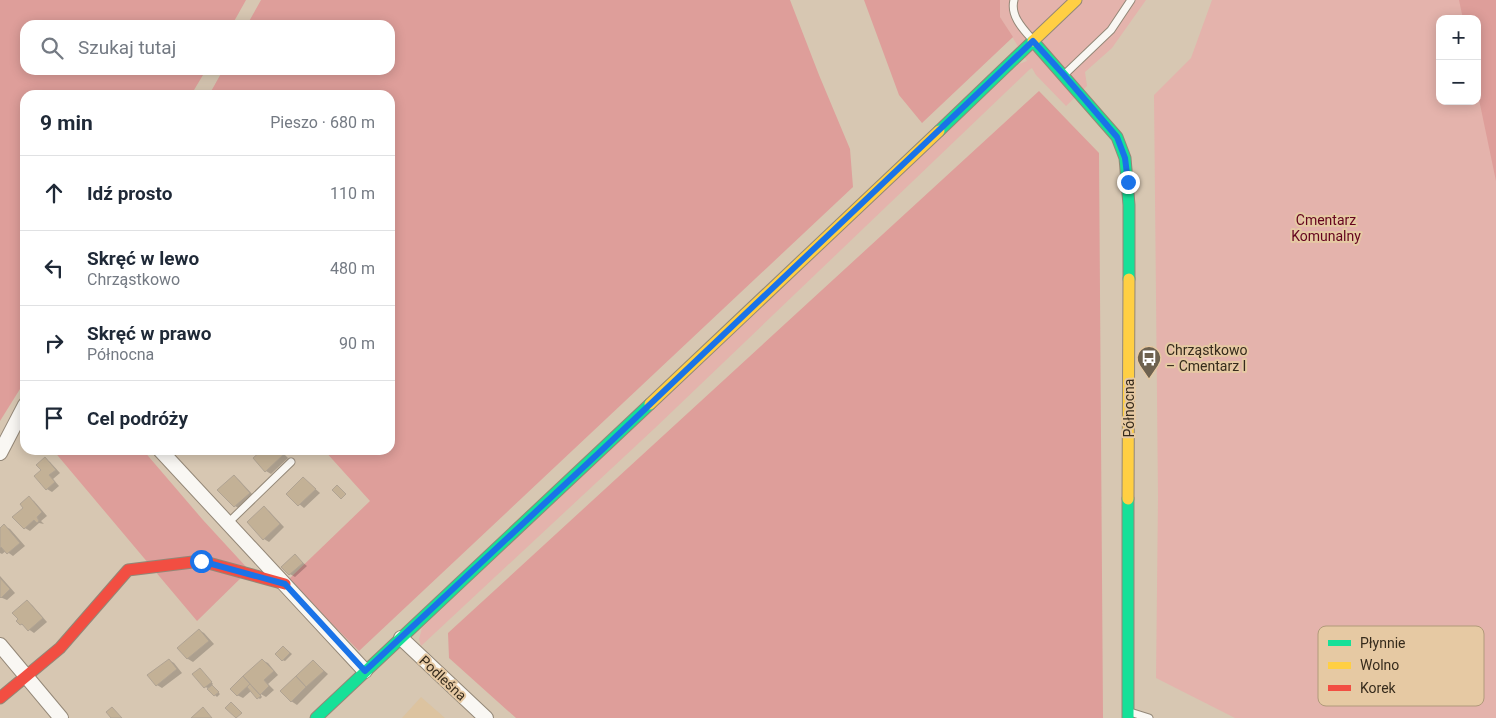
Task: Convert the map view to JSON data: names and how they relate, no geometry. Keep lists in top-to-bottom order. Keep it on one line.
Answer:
{"streets":{"main road":["Północna"],"street":["Podleśna"]},"parks":["Cmentarz Komunalny"],"places":{"bus stop":["Chrząstkowo – Cmentarz I"]},"legend":["Płynnie","Wolno","Korek"],"page":{"map_buttons":["+","−"],"search":"Szukaj tutaj","heading":["9 min","Pieszo · 680 m"],"list":[["Idź prosto","110 m"],["Skręć w lewo","Chrząstkowo","480 m"],["Skręć w prawo","Północna","90 m"],"Cel podróży"]}}
